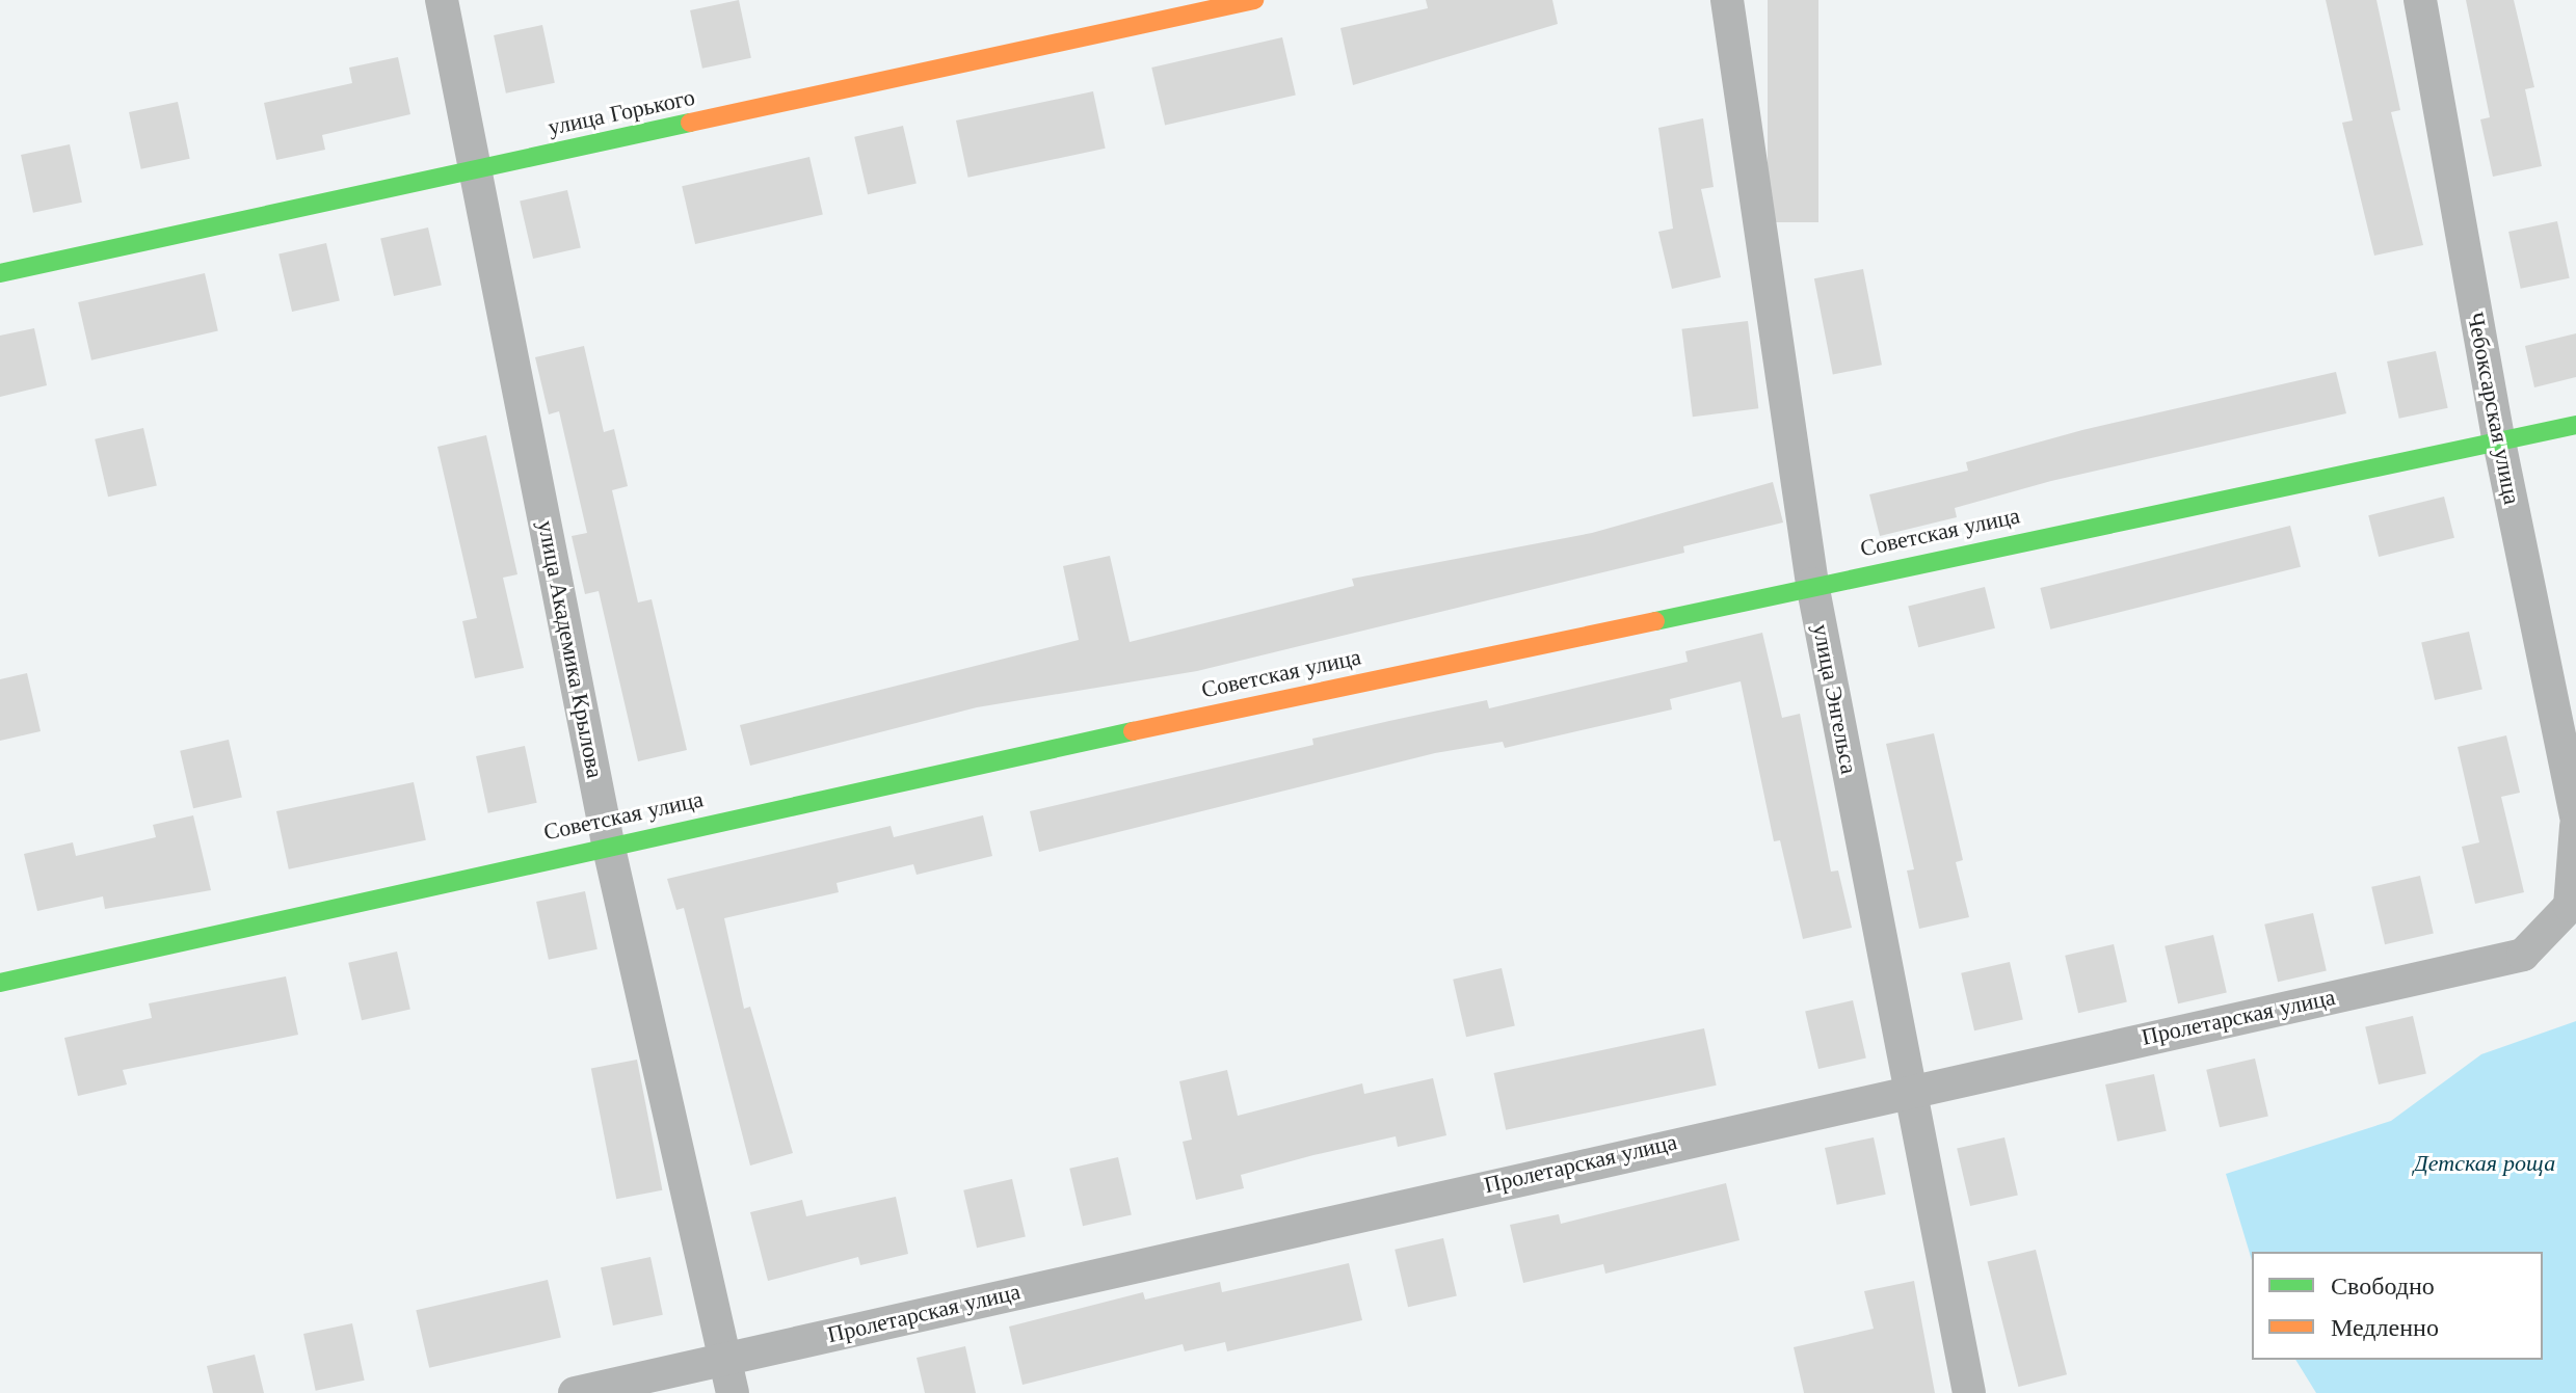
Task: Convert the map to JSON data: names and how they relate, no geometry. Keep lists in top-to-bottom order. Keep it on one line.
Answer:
{"streets":{"street":["улица Горького","Чебоксарская улица","Советская улица","улица Академика Крылова","улица Энгельса","Пролетарская улица"]},"crossings":[["улица Горького","улица Академика Крылова"],["Чебоксарская улица","Советская улица"],["Советская улица","улица Академика Крылова"],["Советская улица","улица Энгельса"],["улица Академика Крылова","Пролетарская улица"],["улица Энгельса","Пролетарская улица"]],"parks":["Детская роща"],"legend":["Свободно","Медленно"]}
